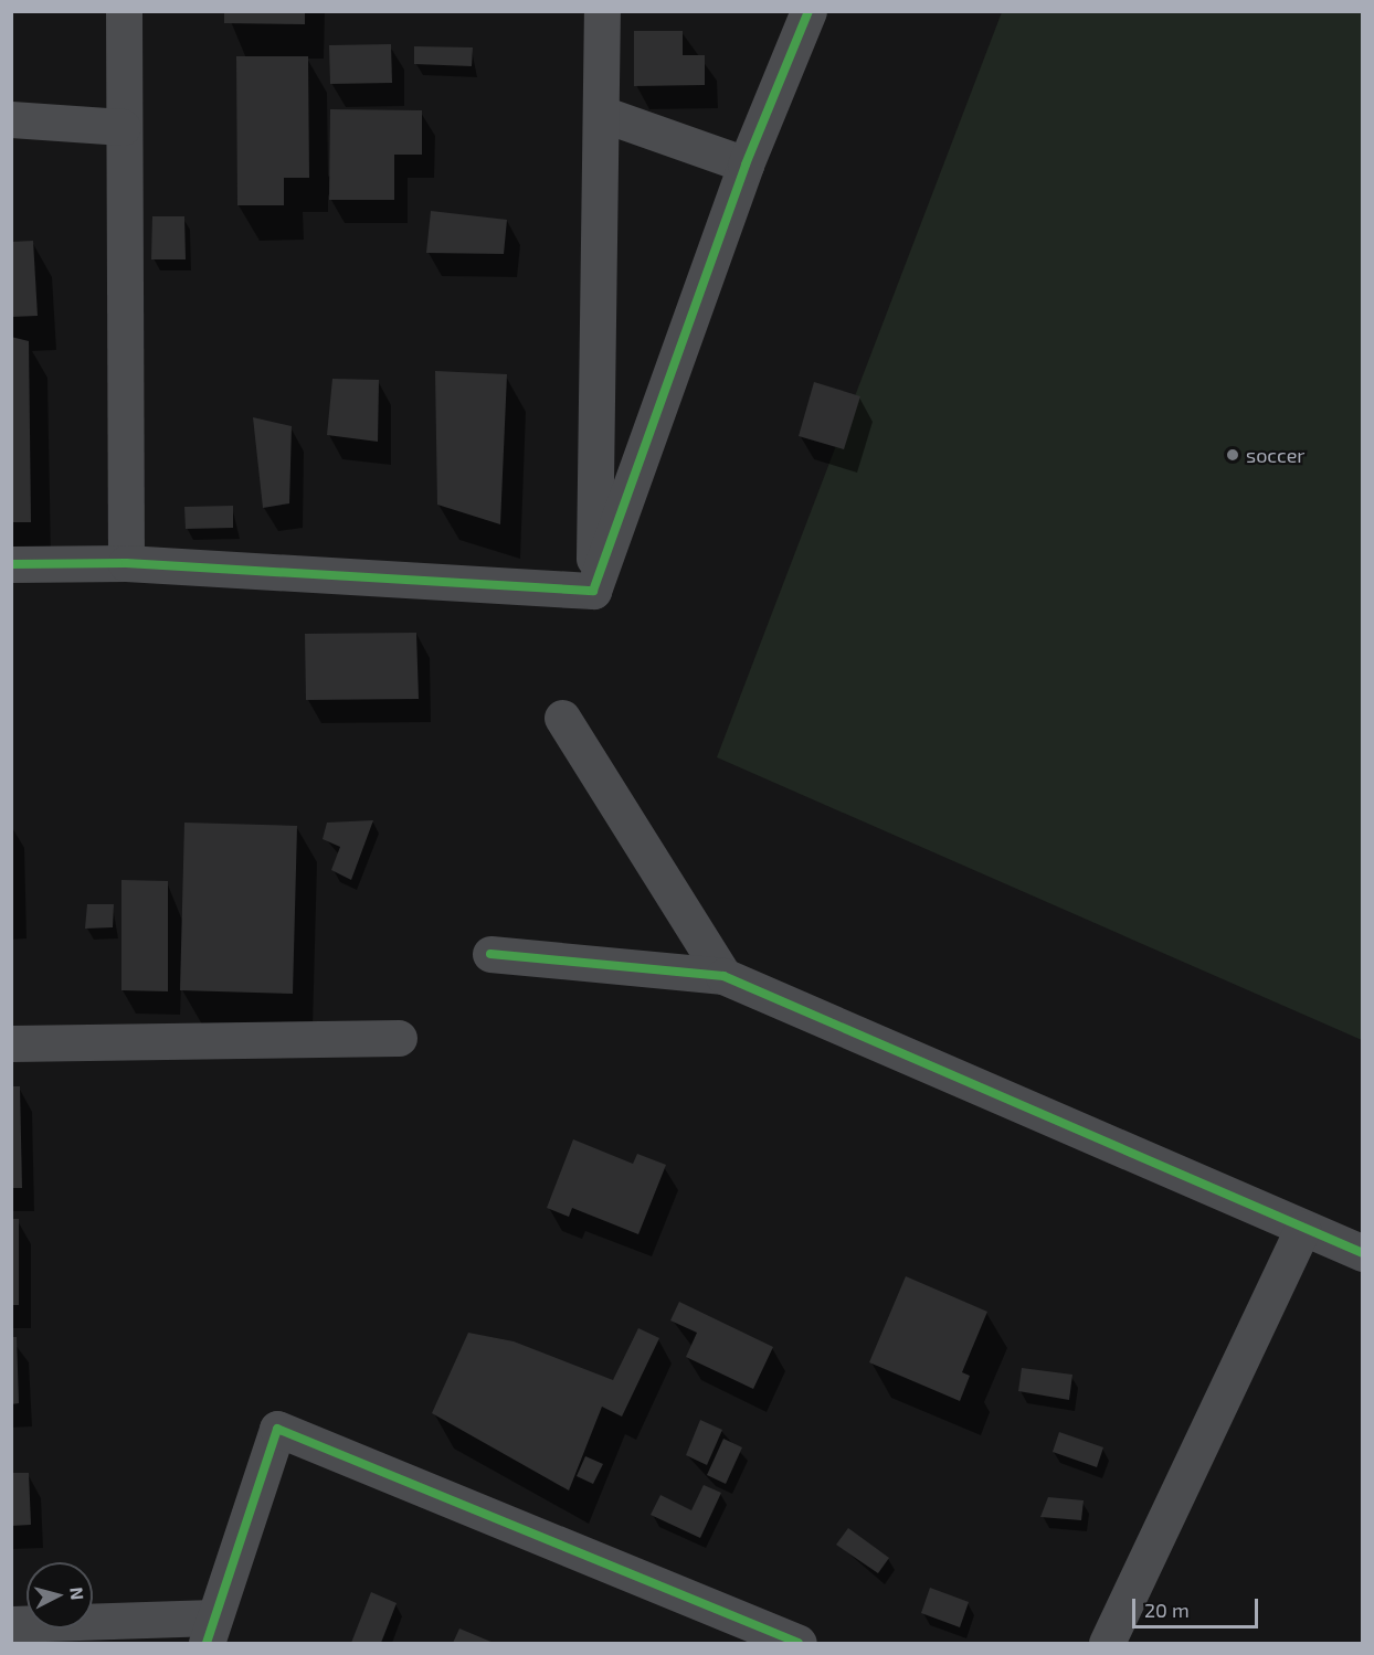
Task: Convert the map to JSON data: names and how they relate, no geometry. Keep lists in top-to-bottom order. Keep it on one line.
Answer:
{"places":["soccer"],"scale_bar":"20 m","north":"right"}
